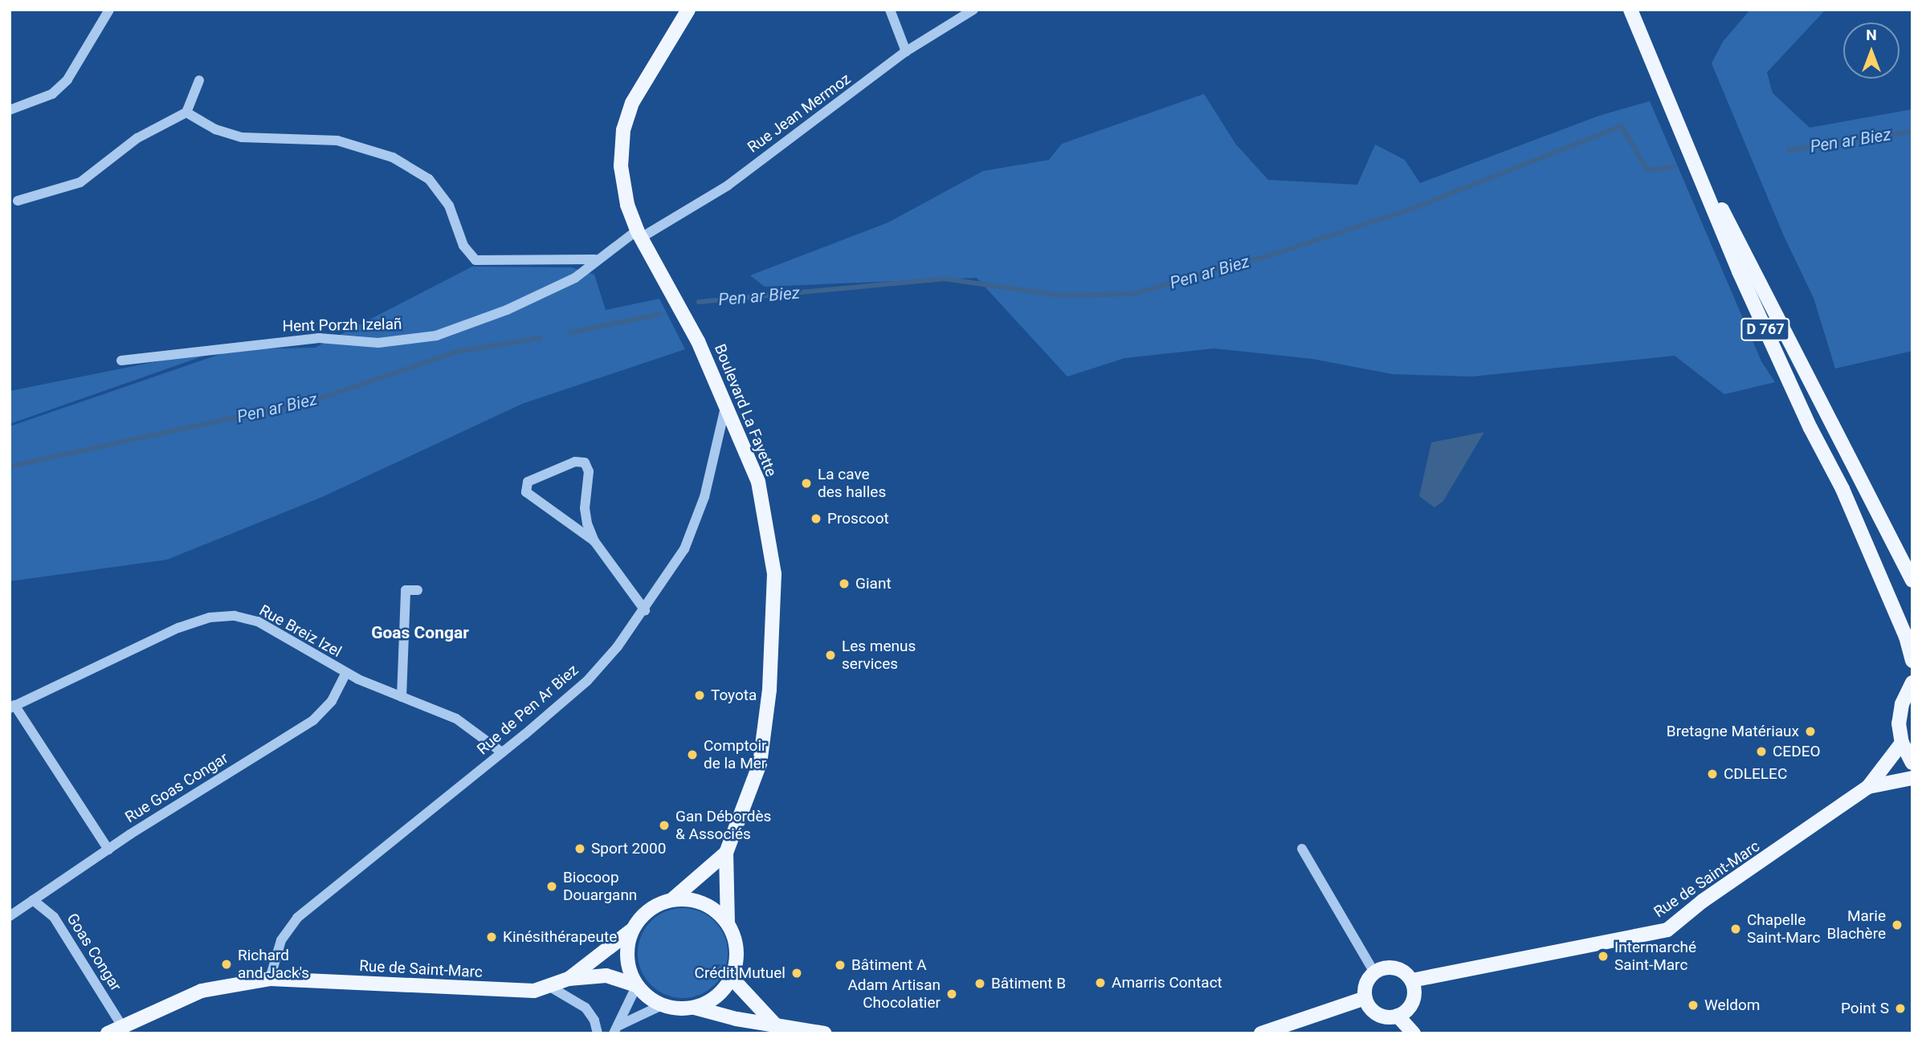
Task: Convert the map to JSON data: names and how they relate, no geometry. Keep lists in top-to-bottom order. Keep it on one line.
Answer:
{"streets":{"main road":["D 767","Boulevard La Fayette","Rue de Saint-Marc"],"street":["Rue Jean Mermoz","Hent Porzh Izelañ","Rue Breiz Izel","Rue de Pen Ar Biez","Rue Goas Congar","Goas Congar"]},"crossings":[["Rue Jean Mermoz","Hent Porzh Izelañ"],["Rue Jean Mermoz","Boulevard La Fayette"],["Hent Porzh Izelañ","Boulevard La Fayette"],["Boulevard La Fayette","Rue de Pen Ar Biez"],["Boulevard La Fayette","Rue de Saint-Marc"],["Rue Breiz Izel","Rue de Pen Ar Biez"],["Rue Breiz Izel","Rue Goas Congar"],["Rue de Pen Ar Biez","Rue de Saint-Marc"],["Rue Goas Congar","Goas Congar"],["Rue de Saint-Marc","Goas Congar"]],"districts":["Goas Congar"],"water":["Pen ar Biez"],"places":["La cave des halles","Proscoot","Giant","Les menus services","Toyota","Bretagne Matériaux","CEDEO","Comptoir de la Mer","CDLELEC","Gan Débordès & Associés","Sport 2000","Biocoop Douargann","Marie Blachère","Chapelle Saint-Marc","Kinésithérapeute","Intermarché Saint-Marc","Richard and Jack's","Bâtiment A","Crédit Mutuel","Amarris Contact","Bâtiment B","Adam Artisan Chocolatier","Weldom","Point S"],"north":"top"}
